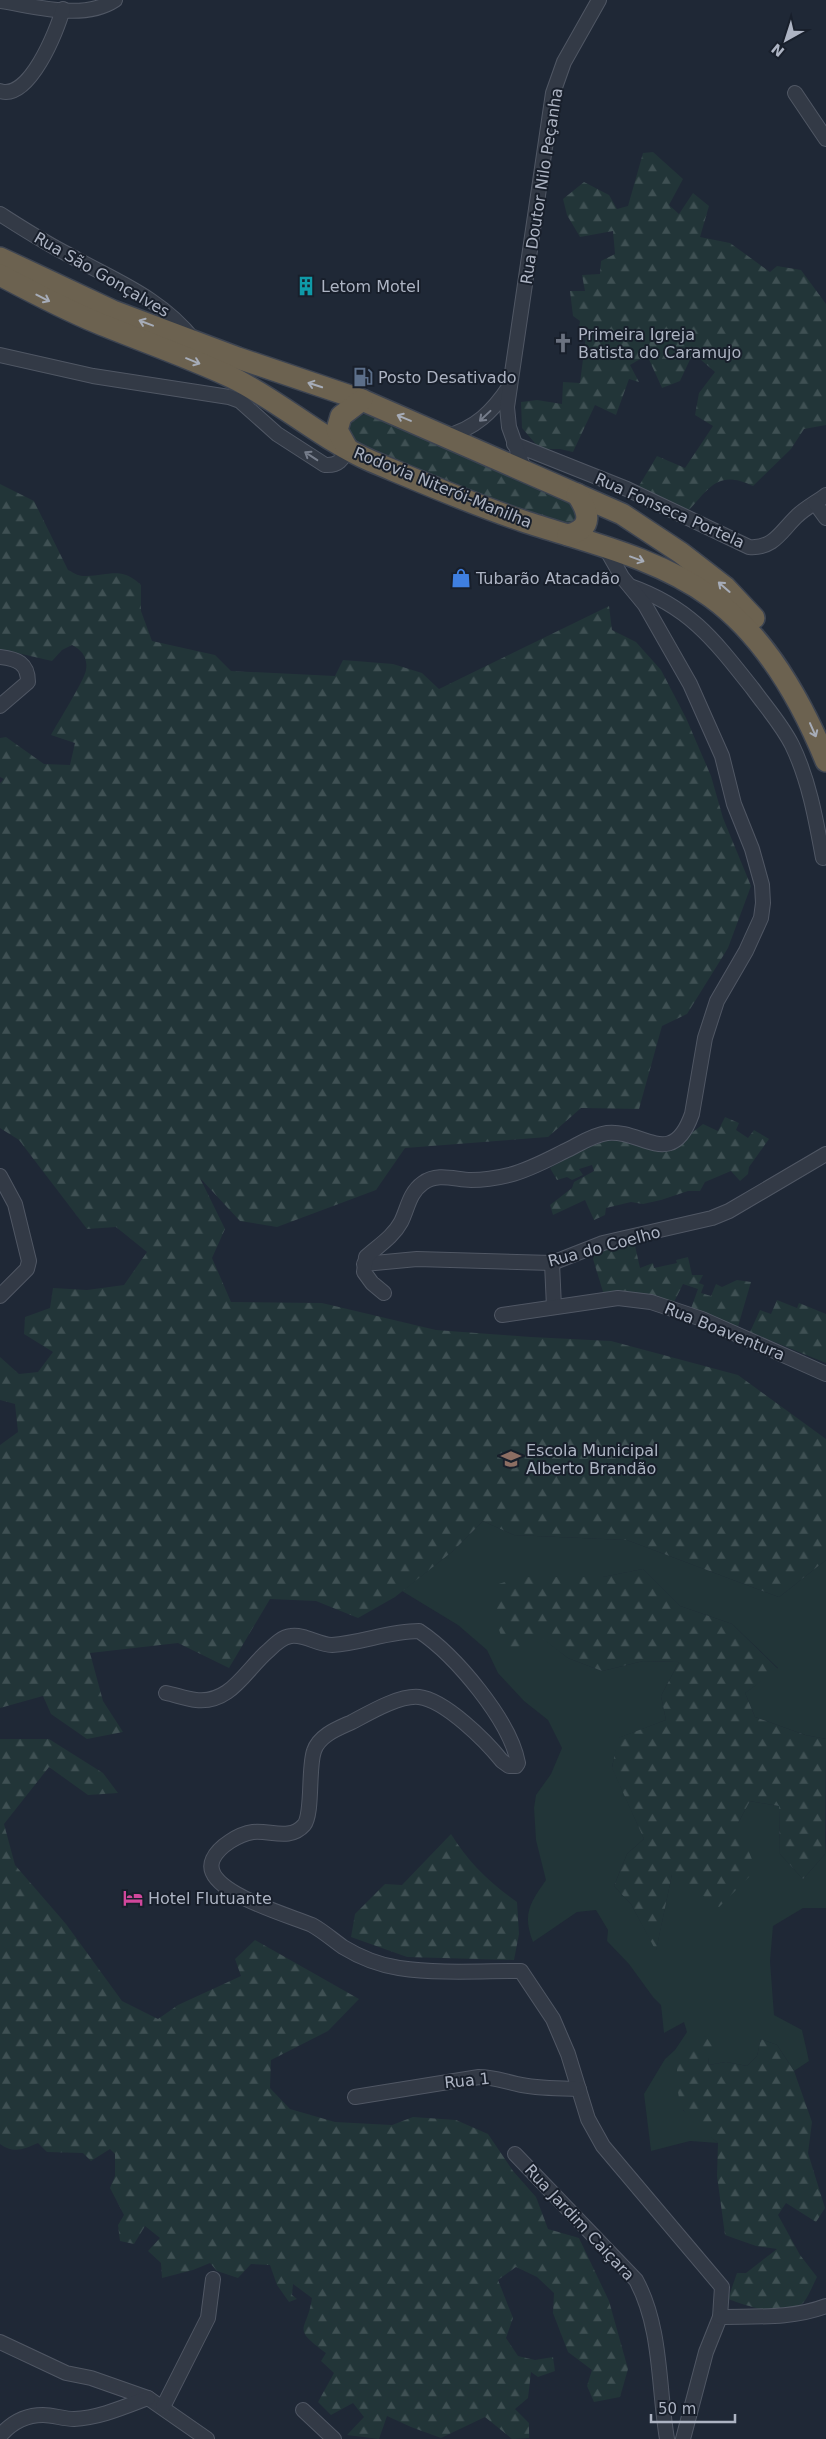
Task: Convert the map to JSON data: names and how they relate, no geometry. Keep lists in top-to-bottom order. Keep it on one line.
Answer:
{"streets":{"highway":["Rodovia Niterói-Manilha"],"street":["Rua Doutor Nilo Peçanha","Rua São Gonçalves","Rua Fonseca Portela","Rua do Coelho","Rua Boaventura","Rua 1","Rua Jardim Caiçara"]},"crossings":[["Rua Doutor Nilo Peçanha","Rua Fonseca Portela"]],"places":{"building":["Letom Motel"],"church":["Primeira Igreja Batista do Caramujo"],"fuel station":["Posto Desativado"],"shop":["Tubarão Atacadão"],"school or university":["Escola Municipal Alberto Brandão"],"hotel":["Hotel Flutuante"]},"scale_bar":"50 m","north":"bottom left"}
